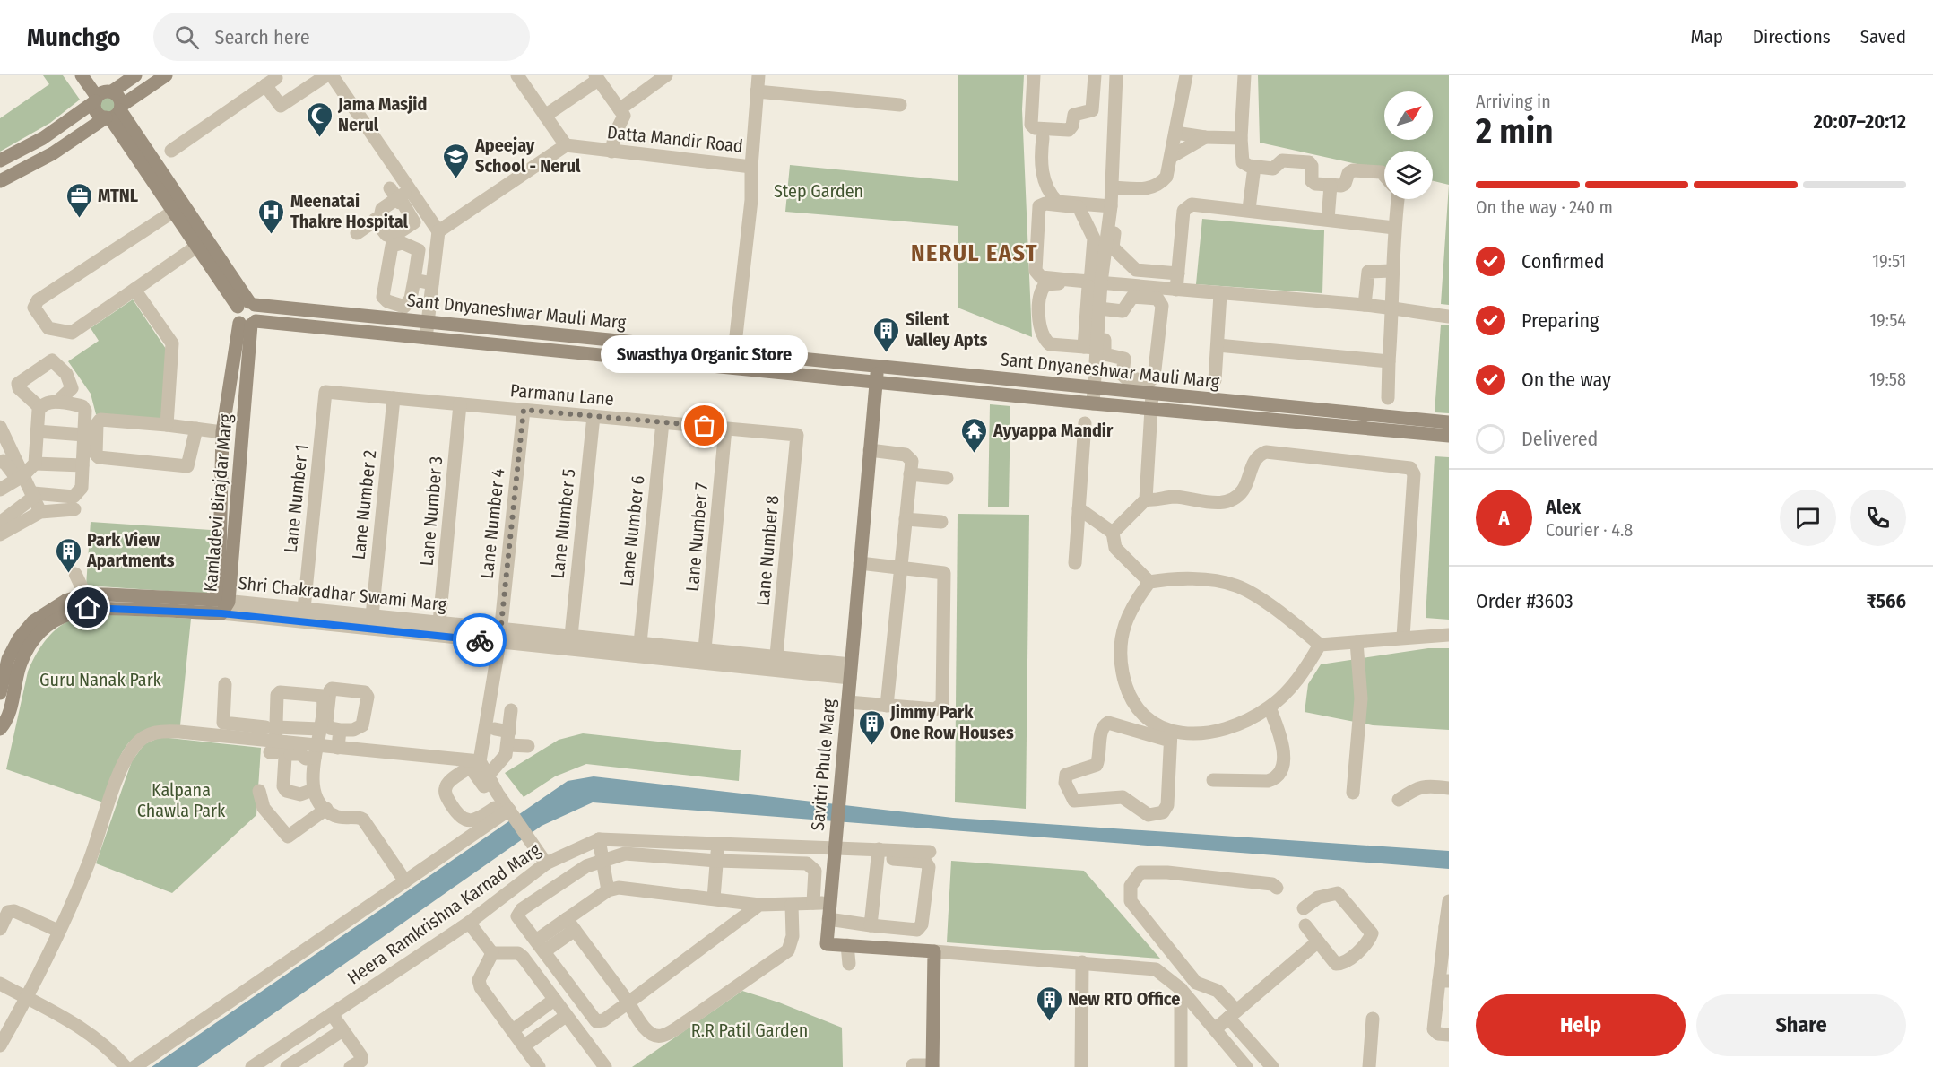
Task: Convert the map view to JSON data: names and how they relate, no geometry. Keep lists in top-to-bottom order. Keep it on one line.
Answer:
{"streets":{"street":["Datta Mandir Road","Sant Dnyaneshwar Mauli Marg","Parmanu Lane","Lane Number 1","Kamladevi Birajdar Marg","Lane Number 2","Lane Number 3","Lane Number 4","Lane Number 5","Lane Number 6","Lane Number 7","Lane Number 8","Shri Chakradhar Swami Marg","Savitri Phule Marg","Heera Ramkrishna Karnad Marg"]},"crossings":[["Sant Dnyaneshwar Mauli Marg","Kamladevi Birajdar Marg"],["Sant Dnyaneshwar Mauli Marg","Savitri Phule Marg"],["Parmanu Lane","Lane Number 1"],["Parmanu Lane","Lane Number 2"],["Parmanu Lane","Lane Number 3"],["Parmanu Lane","Lane Number 4"],["Parmanu Lane","Lane Number 5"],["Parmanu Lane","Lane Number 6"],["Parmanu Lane","Lane Number 7"],["Parmanu Lane","Lane Number 8"],["Lane Number 1","Shri Chakradhar Swami Marg"],["Kamladevi Birajdar Marg","Shri Chakradhar Swami Marg"],["Lane Number 2","Shri Chakradhar Swami Marg"],["Lane Number 3","Shri Chakradhar Swami Marg"],["Lane Number 4","Shri Chakradhar Swami Marg"],["Lane Number 5","Shri Chakradhar Swami Marg"],["Lane Number 6","Shri Chakradhar Swami Marg"],["Lane Number 7","Shri Chakradhar Swami Marg"],["Lane Number 8","Shri Chakradhar Swami Marg"],["Shri Chakradhar Swami Marg","Savitri Phule Marg"],["Savitri Phule Marg","Heera Ramkrishna Karnad Marg"]],"districts":["NERUL EAST"],"parks":["Step Garden","Guru Nanak Park","Kalpana Chawla Park","R.R Patil Garden"],"places":{"mosque":["Jama Masjid Nerul"],"school or university":["Apeejay School - Nerul"],"office":["MTNL"],"hospital":["Meenatai Thakre Hospital"],"building":["Silent Valley Apts","Park View Apartments","Jimmy Park One Row Houses","New RTO Office"],"other":["Swasthya Organic Store"],"temple":["Ayyappa Mandir"]},"north":"top right","page":{"header":"Munchgo","search":"Search here","nav":["Map","Directions","Saved"],"heading":["2 min","Arriving in","20:07–20:12"],"panel":["Alex","Courier · 4.8","Order #3603","₹566"],"bar":"On the way · 240 m","list":[["Confirmed","19:51"],["Preparing","19:54"],["On the way","19:58"],"Delivered"],"bubble":"Swasthya Organic Store","round":"A","buttons":["Help","Share"]}}
